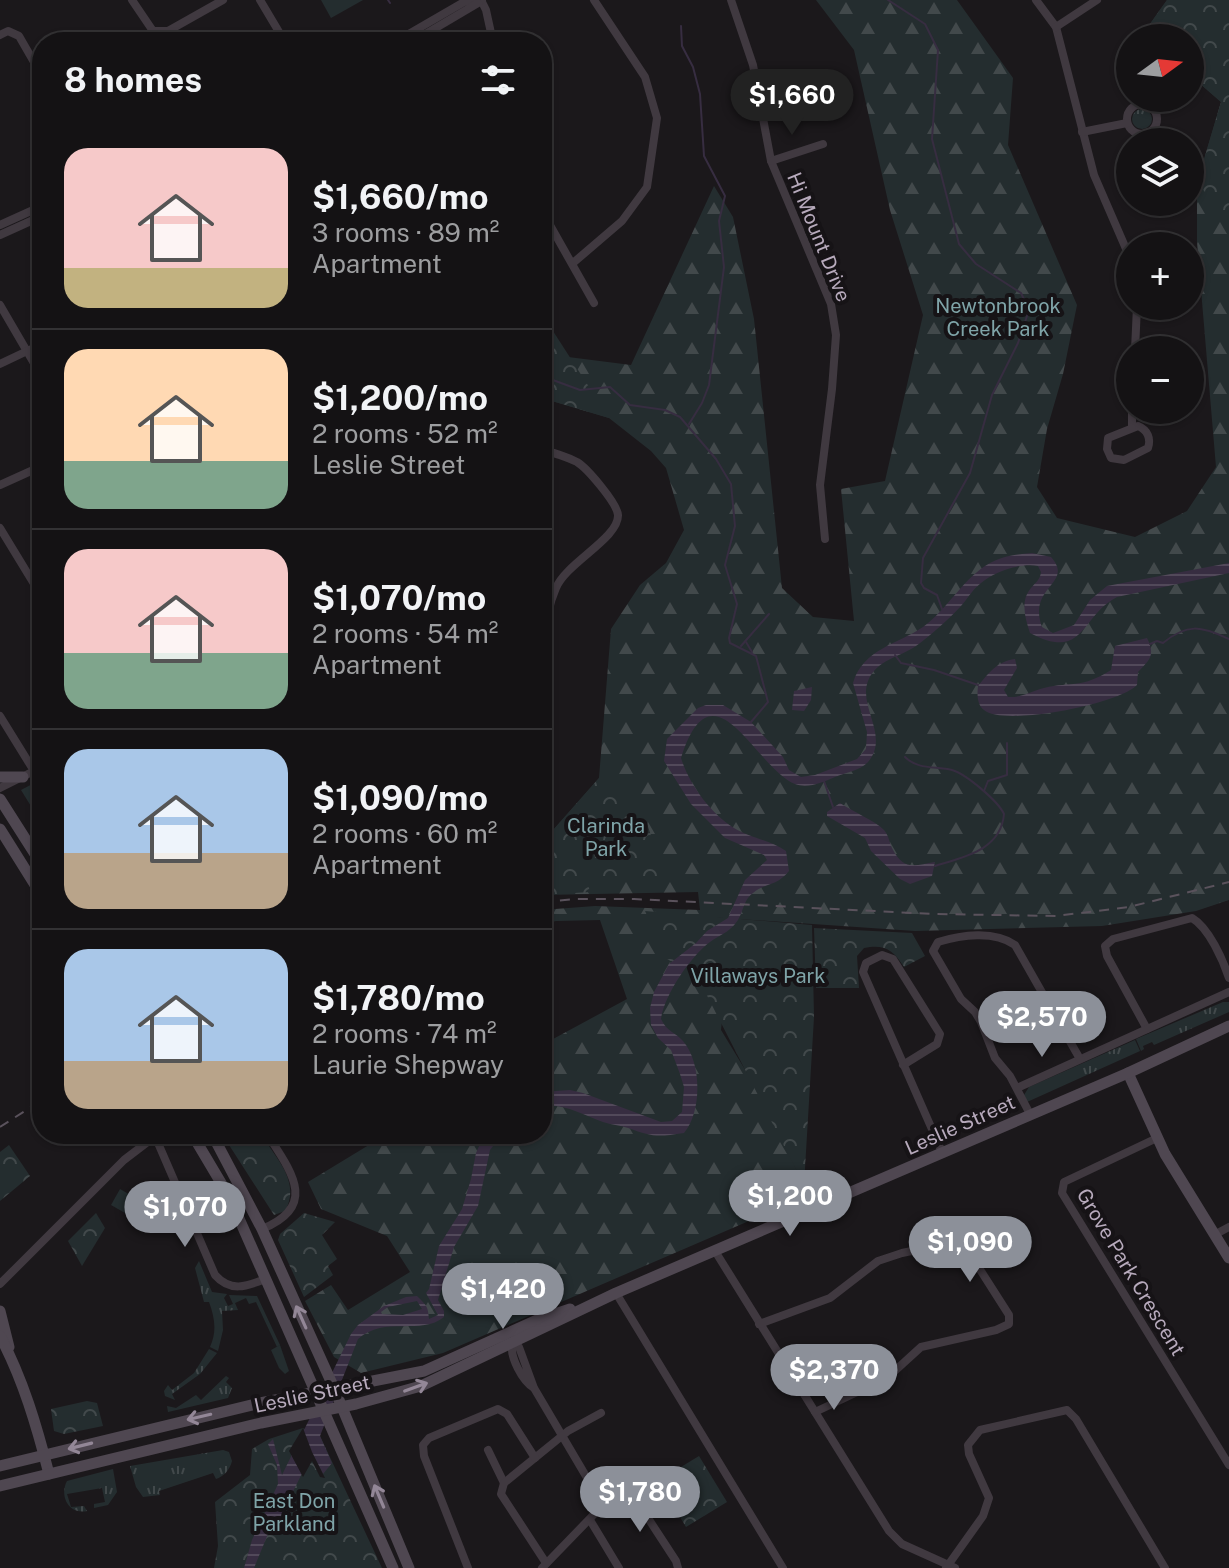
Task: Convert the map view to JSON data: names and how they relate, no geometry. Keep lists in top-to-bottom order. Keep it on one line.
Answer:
{"streets":{"main road":["Leslie Street"],"street":["Hi Mount Drive","Grove Park Crescent"]},"parks":["Newtonbrook Creek Park","Clarinda Park","Villaways Park","East Don Parkland"],"north":"right","page":{"map_buttons":["+","−"],"heading":"8 homes","price":["$1,660","$2,570","$1,200","$1,070","$1,090","$1,420","$2,370","$1,780"],"list":[{"name":"$1,660/mo","note":"3 rooms · 89 m² · Apartment"},{"name":"$1,200/mo","note":"2 rooms · 52 m² · Leslie Street"},{"name":"$1,070/mo","note":"2 rooms · 54 m² · Apartment"},{"name":"$1,090/mo","note":"2 rooms · 60 m² · Apartment"},{"name":"$1,780/mo","note":"2 rooms · 74 m² · Laurie Shepway"}]}}
